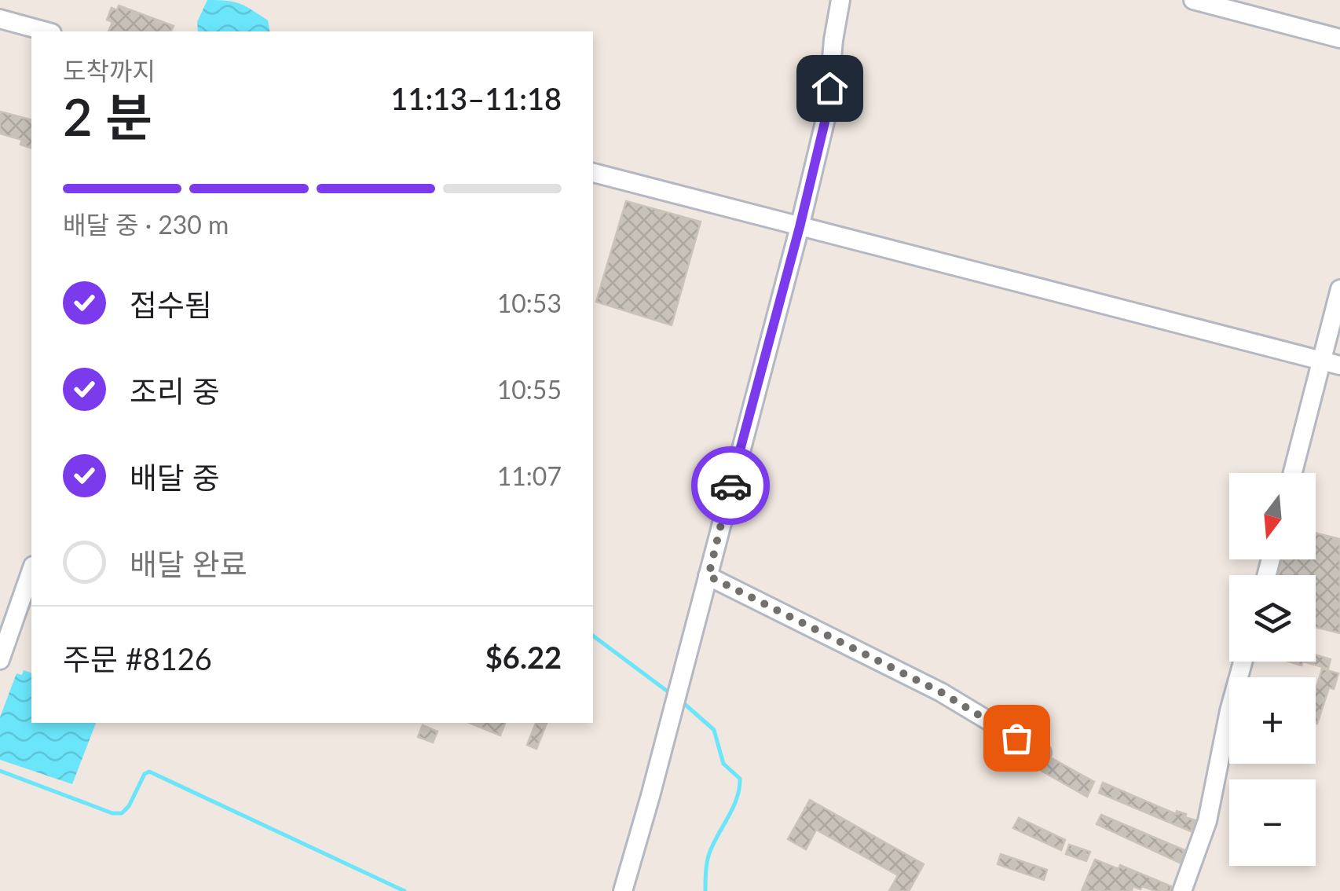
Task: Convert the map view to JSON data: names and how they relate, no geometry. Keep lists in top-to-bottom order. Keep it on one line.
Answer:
{"north":"bottom","page":{"heading":["2 분","도착까지","11:13–11:18"],"panel":["주문 #8126","$6.22"],"bar":"배달 중 · 230 m","list":[["접수됨","10:53"],["조리 중","10:55"],["배달 중","11:07"],"배달 완료"],"map_buttons":["+","−"]}}
